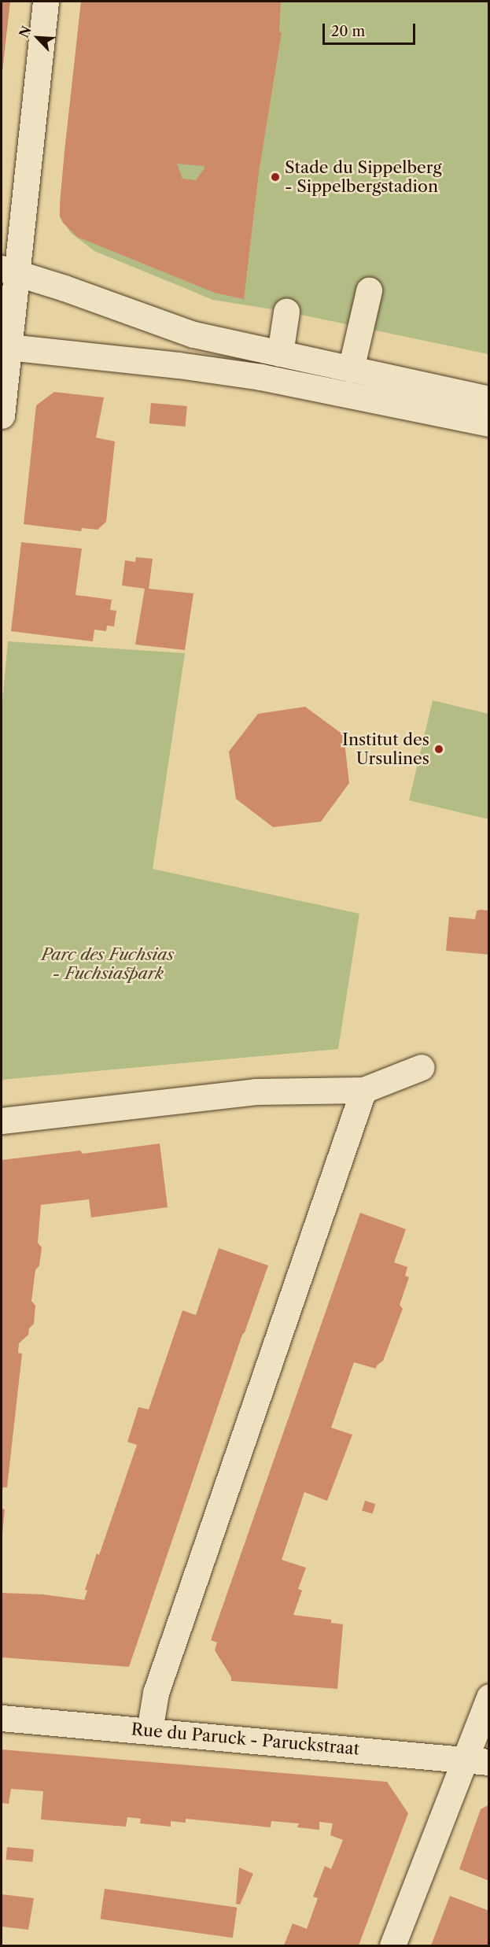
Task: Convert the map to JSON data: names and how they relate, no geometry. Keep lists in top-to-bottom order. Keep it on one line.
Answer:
{"streets":{"street":["Rue du Paruck - Paruckstraat"]},"parks":["Parc des Fuchsias - Fuchsiaspark"],"places":["Stade du Sippelberg - Sippelbergstadion","Institut des Ursulines"],"scale_bar":"20 m","north":"top left"}
